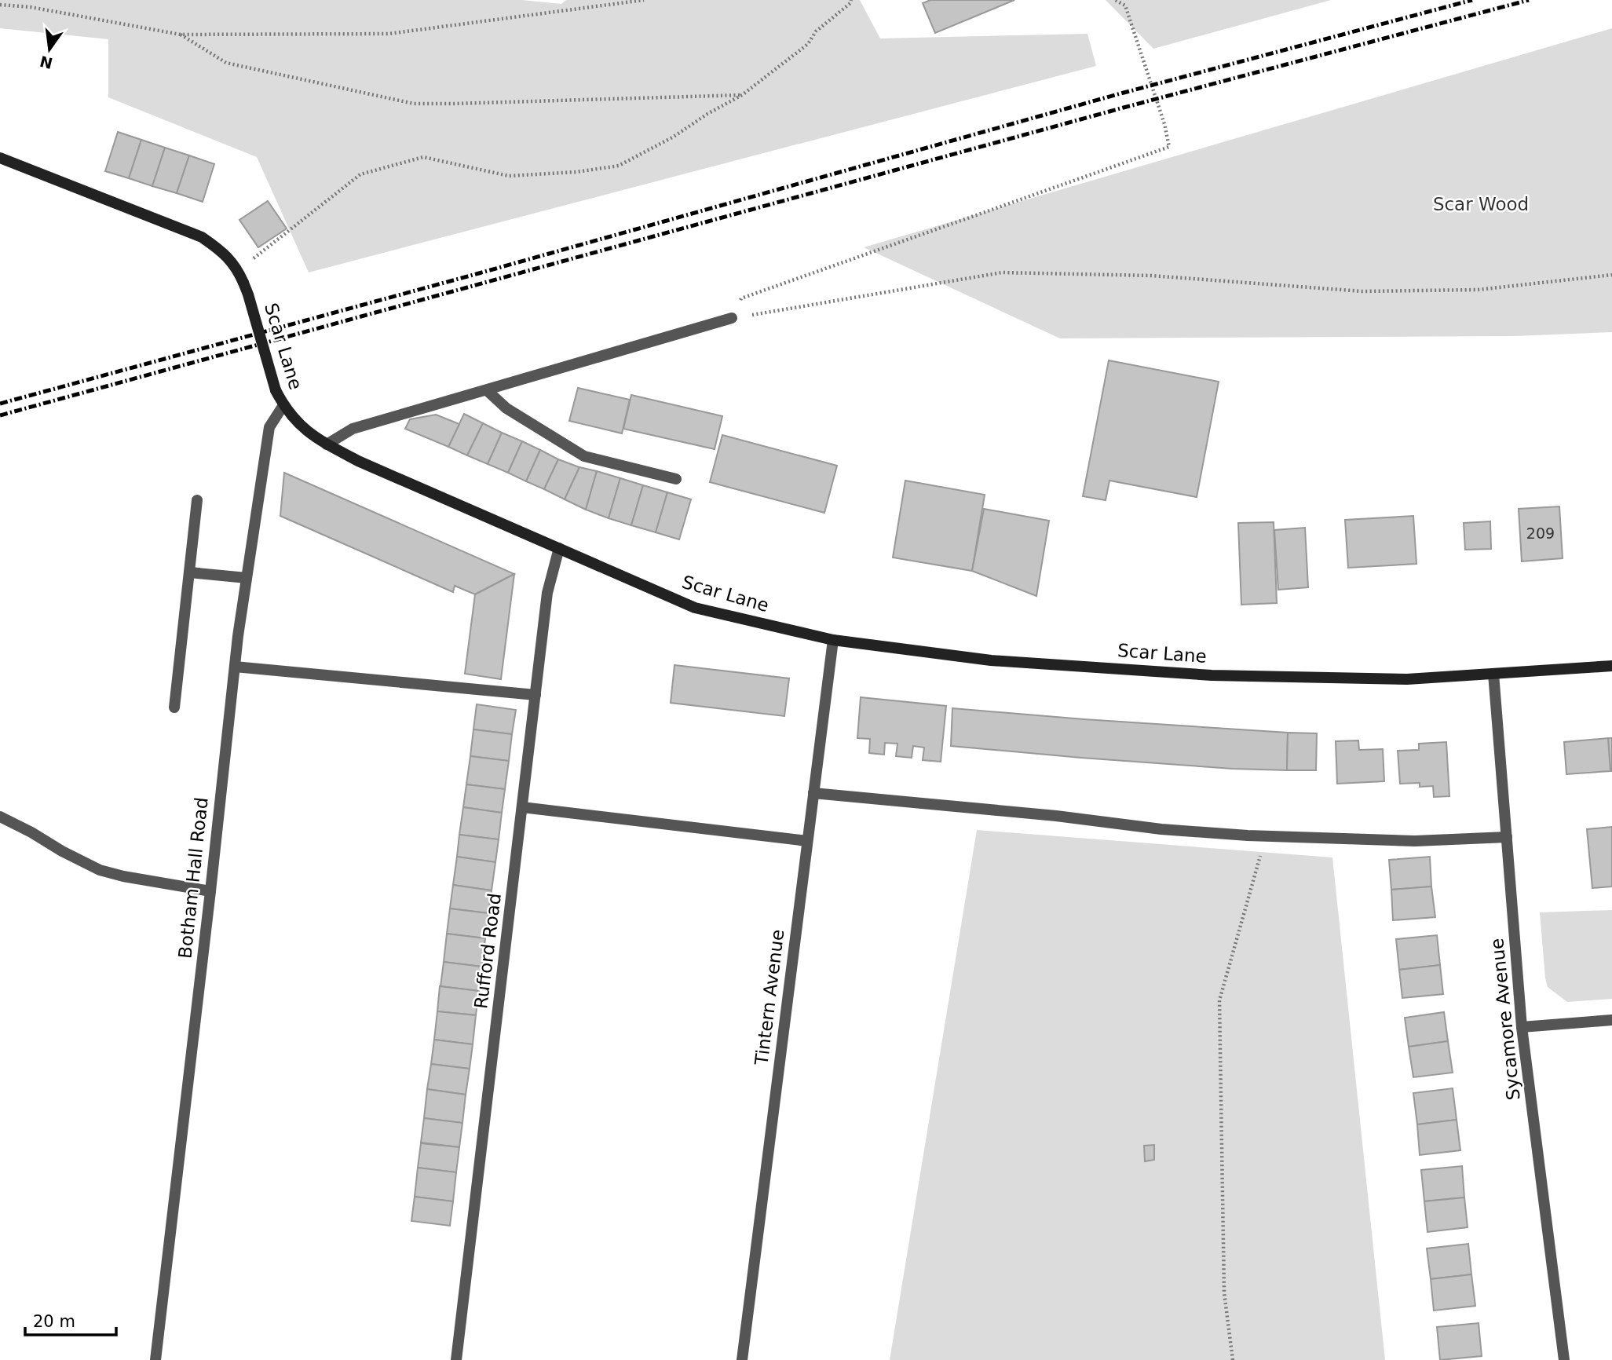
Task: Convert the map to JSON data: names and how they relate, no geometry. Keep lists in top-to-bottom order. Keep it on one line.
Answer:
{"streets":{"main road":["Scar Lane"],"street":["Botham Hall Road","Rufford Road","Tintern Avenue","Sycamore Avenue"]},"crossings":[["Scar Lane","Botham Hall Road"],["Scar Lane","Rufford Road"],["Scar Lane","Tintern Avenue"],["Scar Lane","Sycamore Avenue"]],"parks":["Scar Wood"],"house_numbers":["209"],"scale_bar":"20 m","north":"bottom"}
